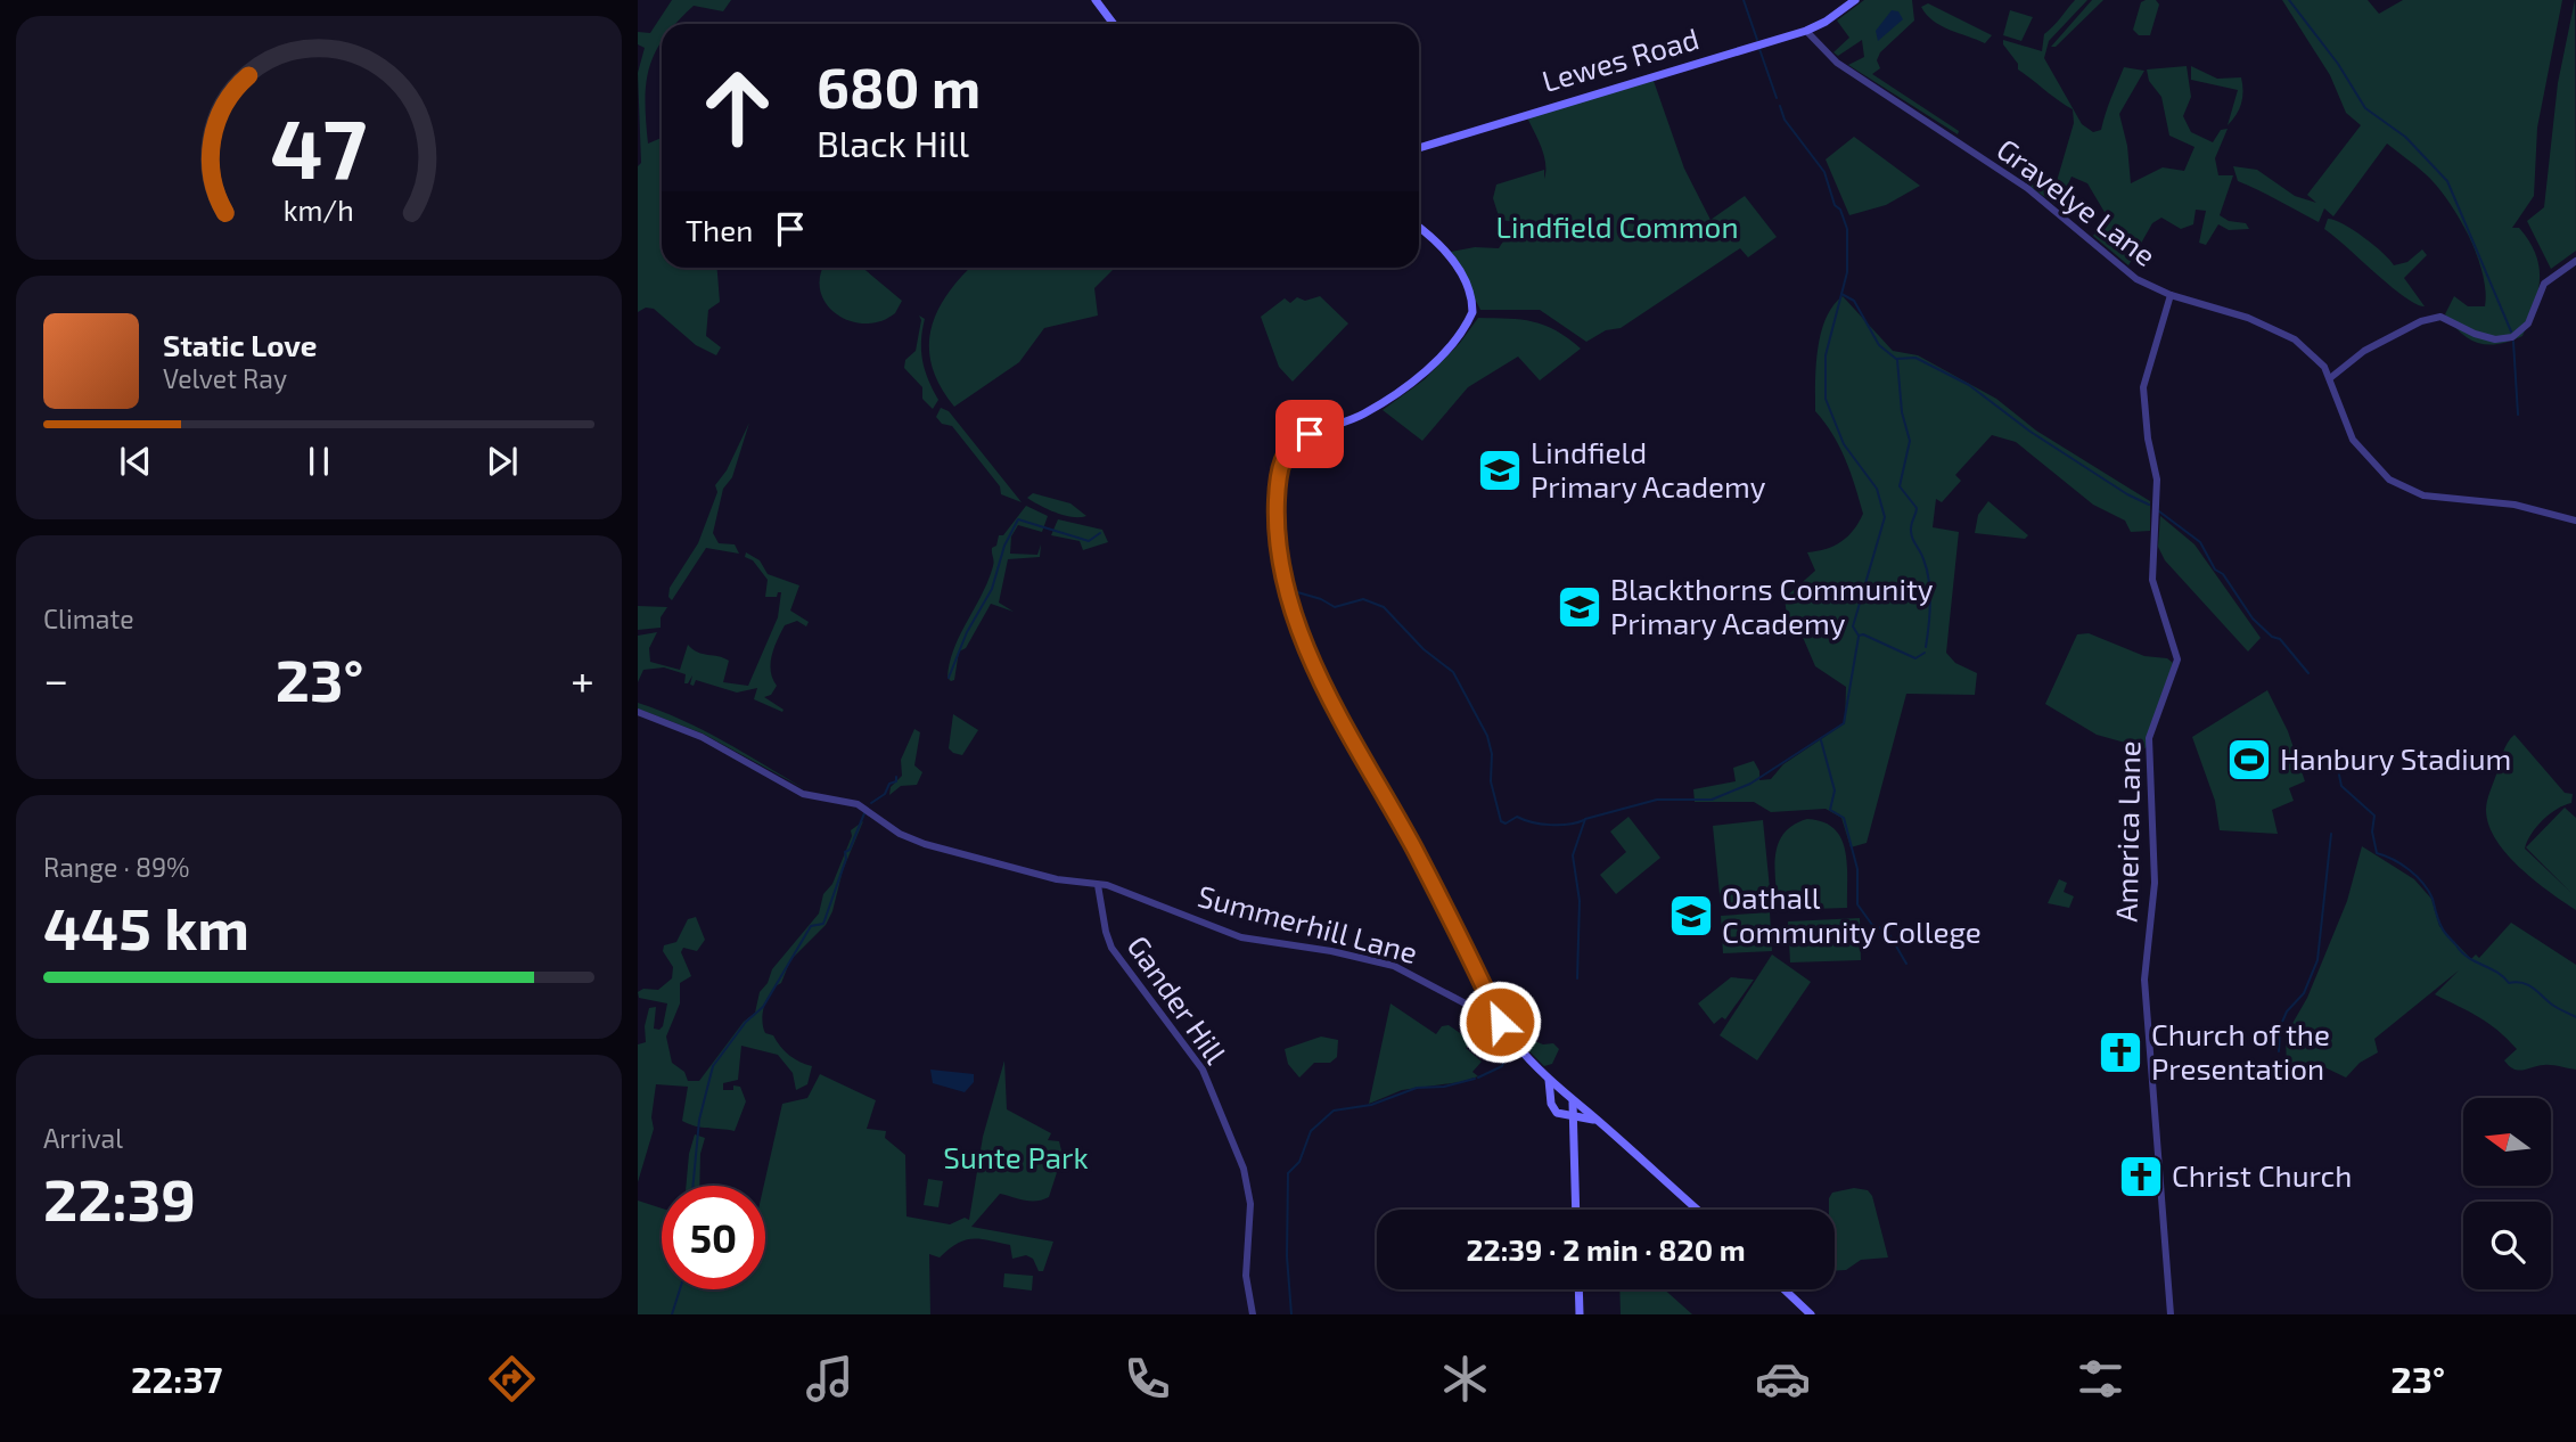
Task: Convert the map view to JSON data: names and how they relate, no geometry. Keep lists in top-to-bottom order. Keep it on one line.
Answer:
{"streets":{"main road":["Lewes Road"],"street":["Gravelye Lane","America Lane","Summerhill Lane","Gander Hill"]},"crossings":[["Lewes Road","Gravelye Lane"],["Gravelye Lane","America Lane"],["Summerhill Lane","Gander Hill"]],"parks":["Lindfield Common","Sunte Park"],"places":{"school or university":["Lindfield Primary Academy","Blackthorns Community Primary Academy","Oathall Community College"],"sports":["Hanbury Stadium"],"church":["Church of the Presentation","Christ Church"]},"north":"left","page":{"turn":["680 m","Black Hill"],"then":"Then","song":["Static Love","Velvet Ray"],"tile":["Climate",["Range · 89%","445 km"],["Arrival","22:39"]],"heat":["−","23°","+"],"limit":"50","trip":"22:39 · 2 min · 820 m","tabs":["22:37","23°"],"gauge":["47","km/h"]}}
